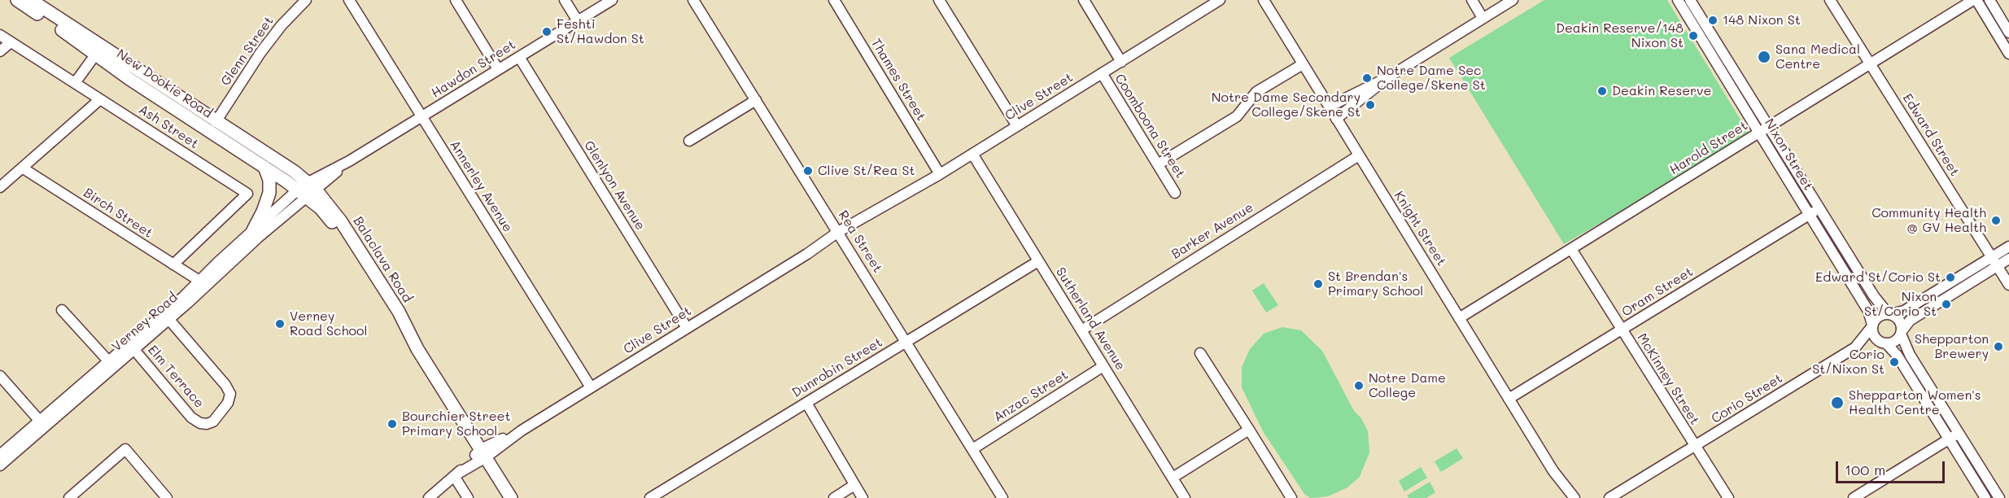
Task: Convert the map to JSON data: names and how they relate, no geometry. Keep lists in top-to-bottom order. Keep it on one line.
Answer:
{"streets":{"main road":["New Dookie Road","Balaclava Road"],"street":["Glenn Street","Hawdon Street","Thames Street","Clive Street","Coomboona Street","Ash Street","Edward Street","Harold Street","Nixon Street","Glenlyon Avenue","Annerley Avenue","Birch Street","Knight Street","Barker Avenue","Rea Street","Oram Street","Sutherland Avenue","Verney Road","Dunrobin Street","Elm Terrace","McKinney Street","Anzac Street","Corio Street"]},"crossings":[["Glenn Street","New Dookie Road"],["Hawdon Street","New Dookie Road"],["Hawdon Street","Glenlyon Avenue"],["Hawdon Street","Annerley Avenue"],["Hawdon Street","Balaclava Road"],["Hawdon Street","Verney Road"],["Thames Street","Clive Street"],["New Dookie Road","Balaclava Road"],["New Dookie Road","Verney Road"],["Clive Street","Coomboona Street"],["Clive Street","Glenlyon Avenue"],["Clive Street","Annerley Avenue"],["Clive Street","Rea Street"],["Clive Street","Balaclava Road"],["Clive Street","Sutherland Avenue"],["Ash Street","Birch Street"],["Edward Street","Harold Street"],["Harold Street","Nixon Street"],["Harold Street","Knight Street"],["Harold Street","McKinney Street"],["Nixon Street","Oram Street"],["Nixon Street","Corio Street"],["Birch Street","Verney Road"],["Knight Street","Barker Avenue"],["Knight Street","Oram Street"],["Barker Avenue","Sutherland Avenue"],["Rea Street","Dunrobin Street"],["Rea Street","Anzac Street"],["Balaclava Road","Verney Road"],["Oram Street","McKinney Street"],["Sutherland Avenue","Dunrobin Street"],["Sutherland Avenue","Anzac Street"],["Verney Road","Elm Terrace"],["McKinney Street","Corio Street"]],"places":["148 Nixon St","Feshti St/Hawdon St","Deakin Reserve/148 Nixon St","Sana Medical Centre","Notre Dame Sec College/Skene St","Deakin Reserve","Notre Dame Secondary College/Skene St","Clive St/Rea St","Community Health @ GV Health","Edward St/Corio St","St Brendan's Primary School","Nixon St/Corio St","Verney Road School","Shepparton Brewery","Corio St/Nixon St","Notre Dame College","Shepparton Women's Health Centre","Bourchier Street Primary School"],"scale_bar":"100 m"}
